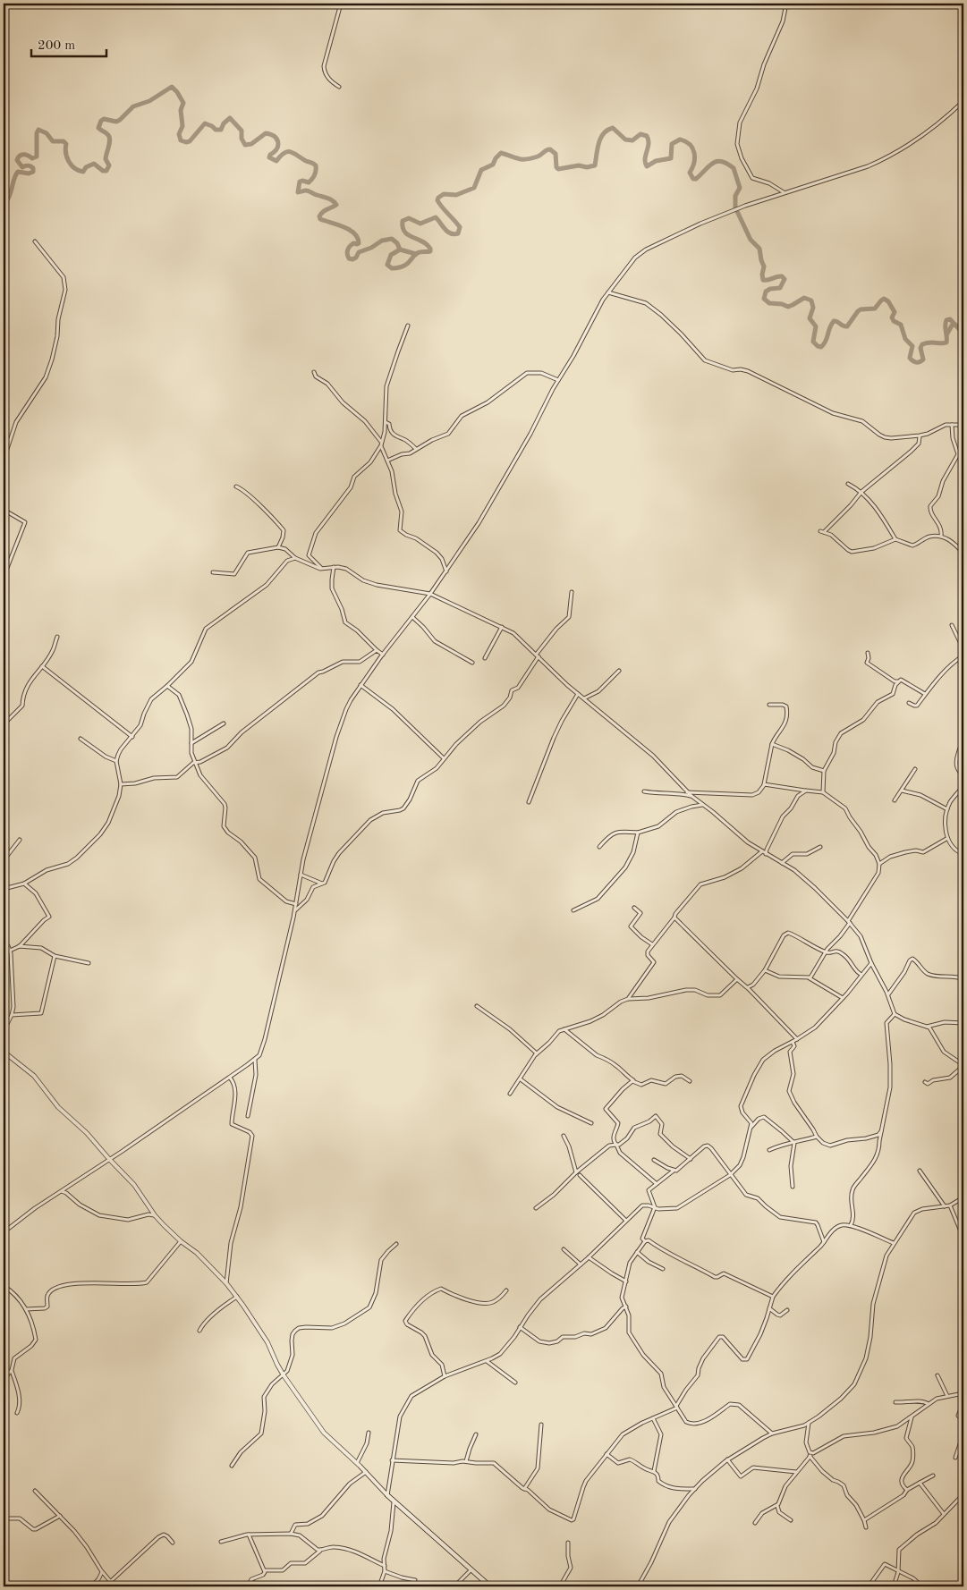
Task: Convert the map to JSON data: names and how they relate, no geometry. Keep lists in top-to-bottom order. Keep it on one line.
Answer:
{"scale_bar":"200 m"}
